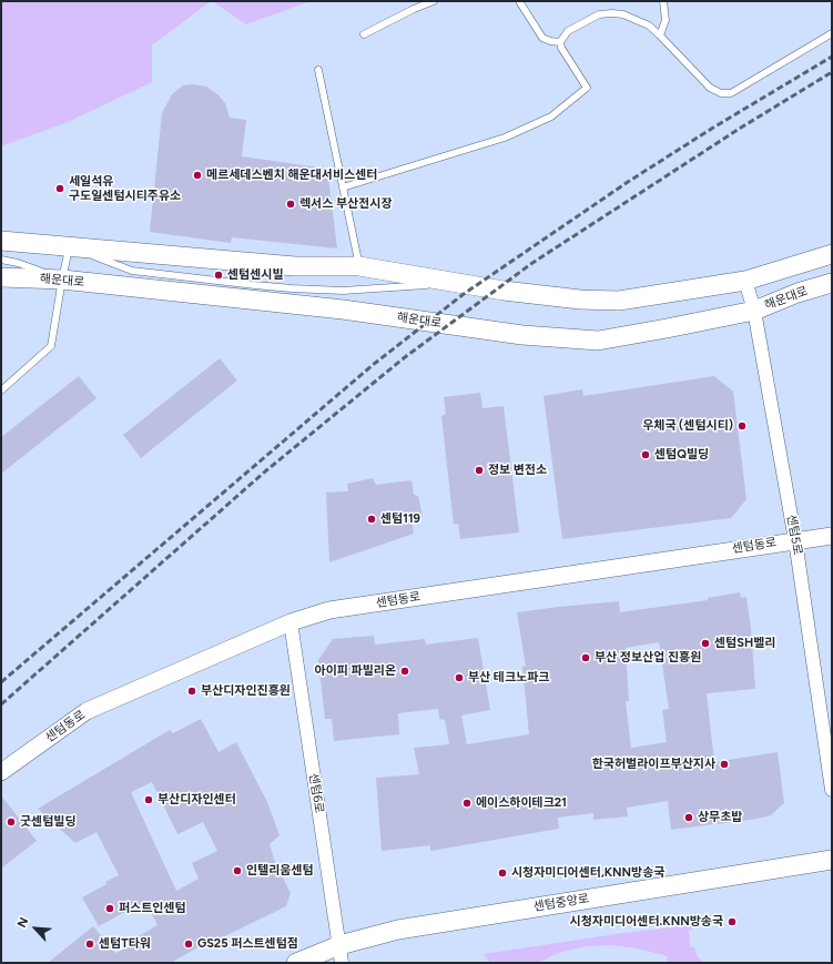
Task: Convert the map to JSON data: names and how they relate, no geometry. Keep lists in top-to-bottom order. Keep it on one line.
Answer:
{"streets":{"main road":["해운대로","센텀중앙로"],"street":["센텀5로","센텀동로","센텀6로"]},"crossings":[["해운대로","센텀5로"],["센텀5로","센텀동로"],["센텀동로","센텀6로"],["센텀6로","센텀중앙로"]],"places":["메르세데스벤치 해운대서비스센터","세일석유 구도일센텀시티주유소","렉서스 부산전시장","센텀센시빌","우체국 (센텀시티)","센텀Q빌딩","정보 변전소","센텀119","센텀SH벨리","부산 정보산업 진흥원","아이피 파빌리온","부산 테크노파크","부산디자인진흥원","한국허벌라이프부산지사","부산디자인센터","에이스하이테크21","상무초밥","굿센텀빌딩","인텔리움센텀","시청자미디어센터,KNN방송국","퍼스트인센텀","시청자미디어센터.KNN방송국","센텀T타워","GS25 퍼스트센텀점"],"north":"top left"}
